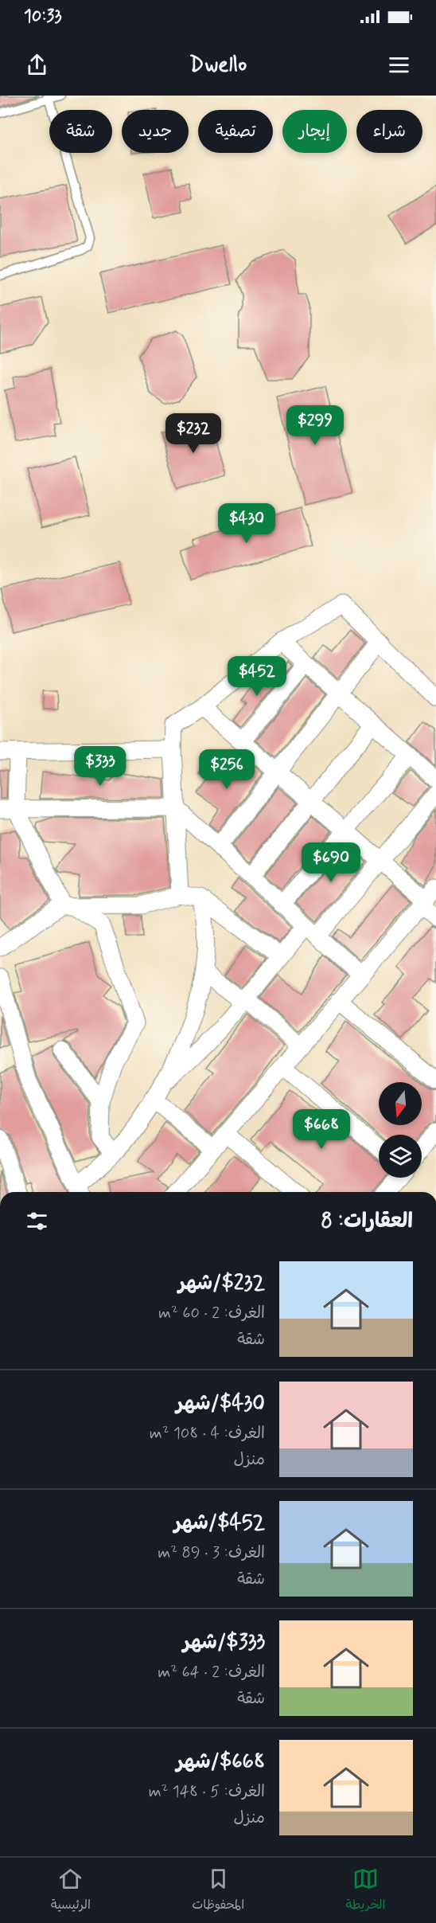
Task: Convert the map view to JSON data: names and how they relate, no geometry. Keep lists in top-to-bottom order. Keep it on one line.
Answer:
{"north":"bottom","page":{"status":"10:33","header":"Dwello","chip":["شراء","إيجار","تصفية","جديد","شقة"],"price":["$299","$232","$430","$452","$333","$256","$690","$668"],"heading":"العقارات: 8","list":[{"name":"$232/شهر","note":"الغرف: 2 · 60 m² · شقة"},{"name":"$430/شهر","note":"الغرف: 4 · 108 m² · منزل"},{"name":"$452/شهر","note":"الغرف: 3 · 89 m² · شقة"},{"name":"$333/شهر","note":"الغرف: 2 · 64 m² · شقة"},{"name":"$668/شهر","note":"الغرف: 5 · 148 m² · منزل"}],"tabs":["الخريطة","المحفوظات","الرئيسية"]}}
